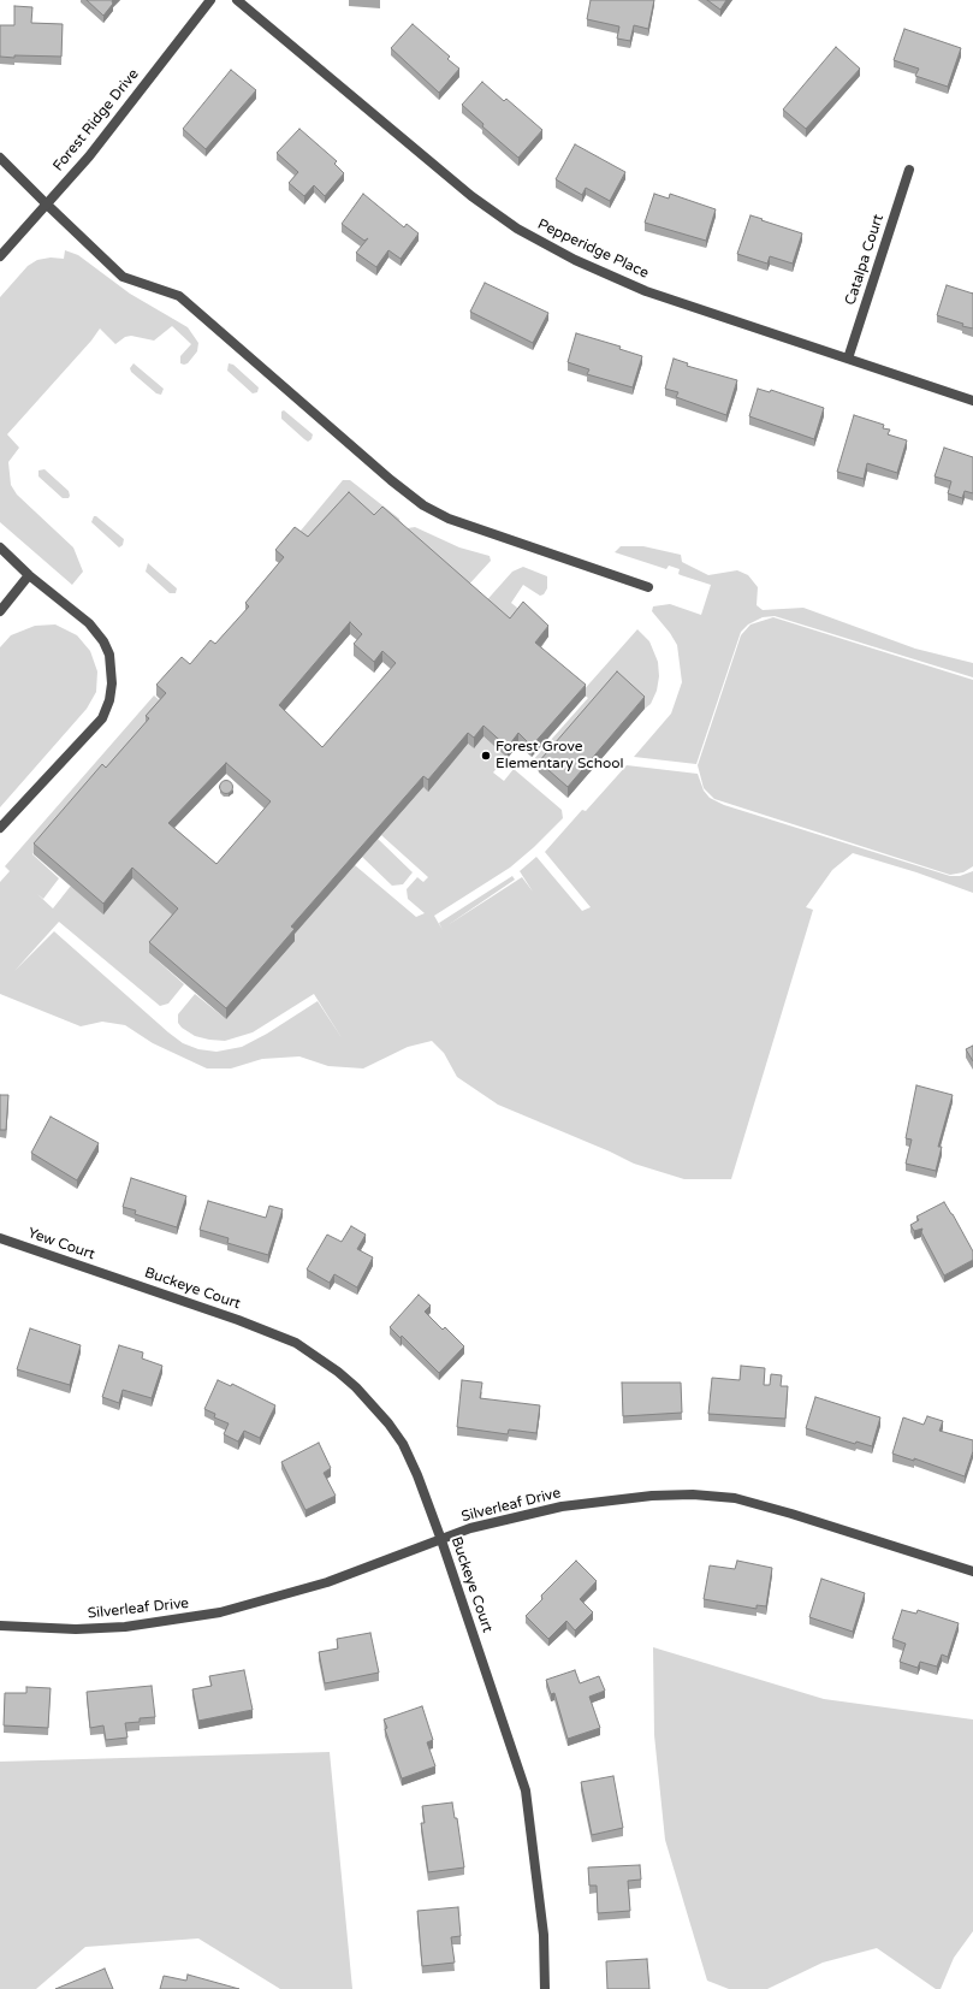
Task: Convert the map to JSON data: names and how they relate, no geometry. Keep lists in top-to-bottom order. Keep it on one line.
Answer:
{"streets":{"street":["Forest Ridge Drive","Pepperidge Place","Catalpa Court","Yew Court","Buckeye Court","Silverleaf Drive"]},"crossings":[["Pepperidge Place","Catalpa Court"],["Yew Court","Buckeye Court"],["Buckeye Court","Silverleaf Drive"]],"places":["Forest Grove Elementary School"]}
